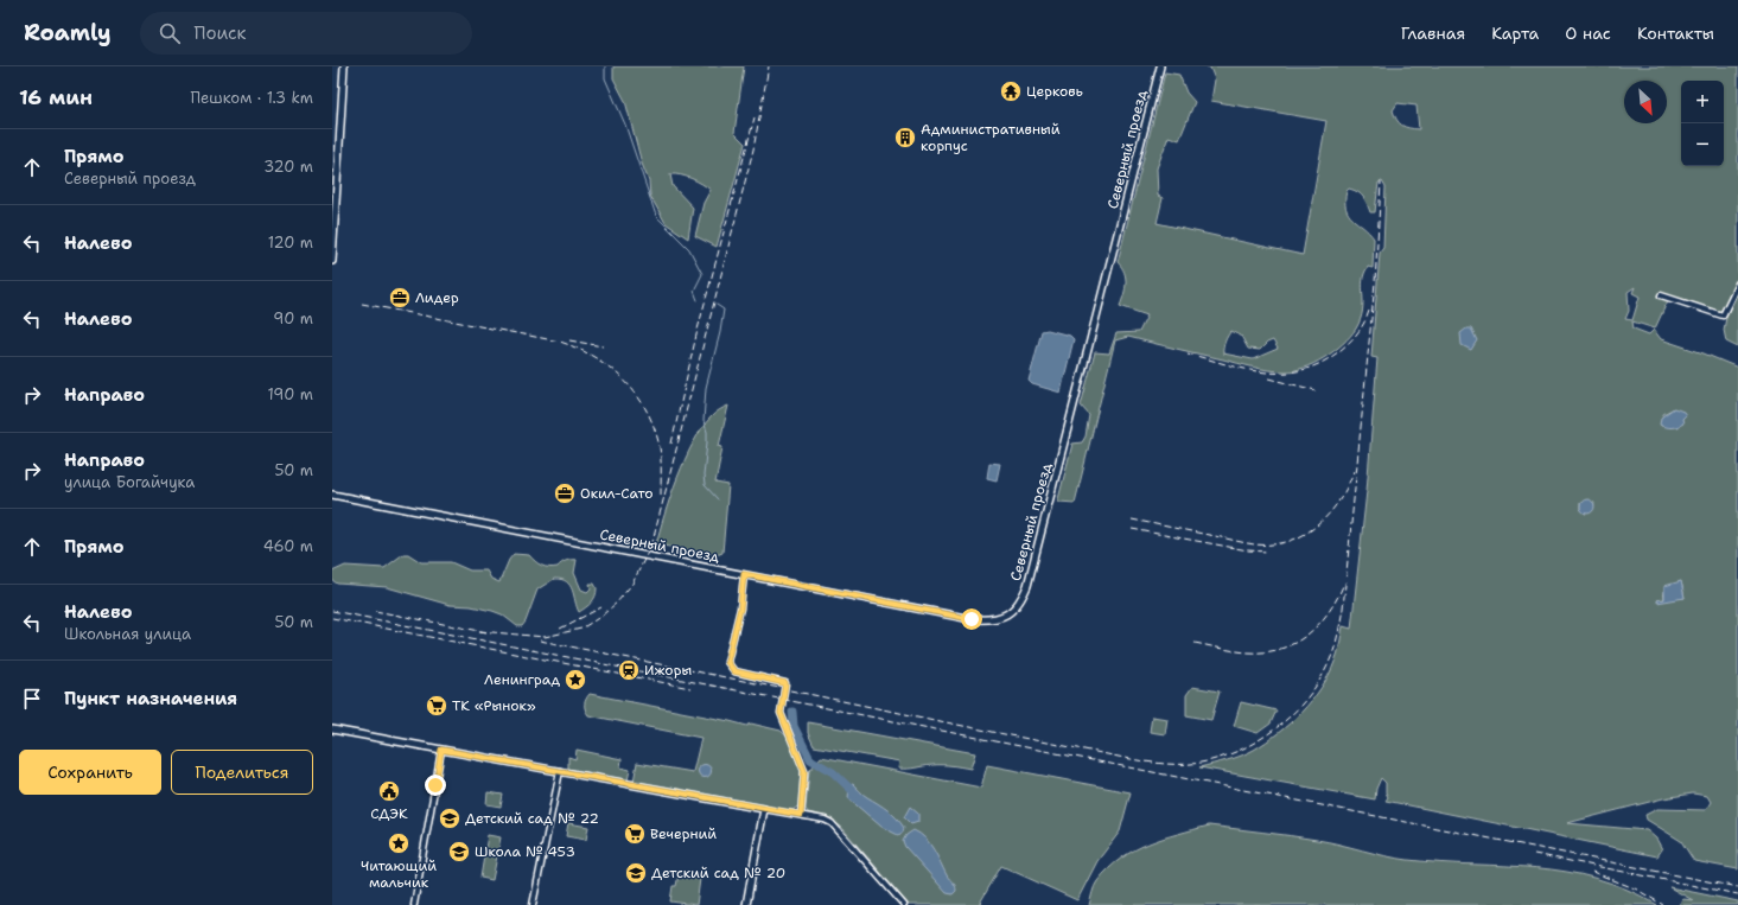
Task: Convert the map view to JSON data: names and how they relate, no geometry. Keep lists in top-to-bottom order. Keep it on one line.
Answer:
{"streets":{"street":["Северный проезд"]},"places":{"temple":["Церковь"],"building":["Административный корпус"],"office":["Лидер","Окил-Сато"],"station":["Ижоры"],"place":["Ленинград","Читающий мальчик"],"supermarket":["ТК «Рынок»","Вечерний"],"public building":["СДЭК"],"school or university":["Детский сад № 22","Школа № 453","Детский сад № 20"]},"north":"bottom right","page":{"header":"Roamly","search":"Поиск","nav":["Главная","Карта","О нас","Контакты"],"heading":["16 мин","Пешком · 1.3 km"],"map_buttons":["+","−"],"list":[["Прямо","Северный проезд","320 m"],["Налево","120 m"],["Налево","90 m"],["Направо","190 m"],["Направо","улица Богайчука","50 m"],["Прямо","460 m"],["Налево","Школьная улица","50 m"],"Пункт назначения"],"buttons":["Сохранить","Поделиться"]}}
